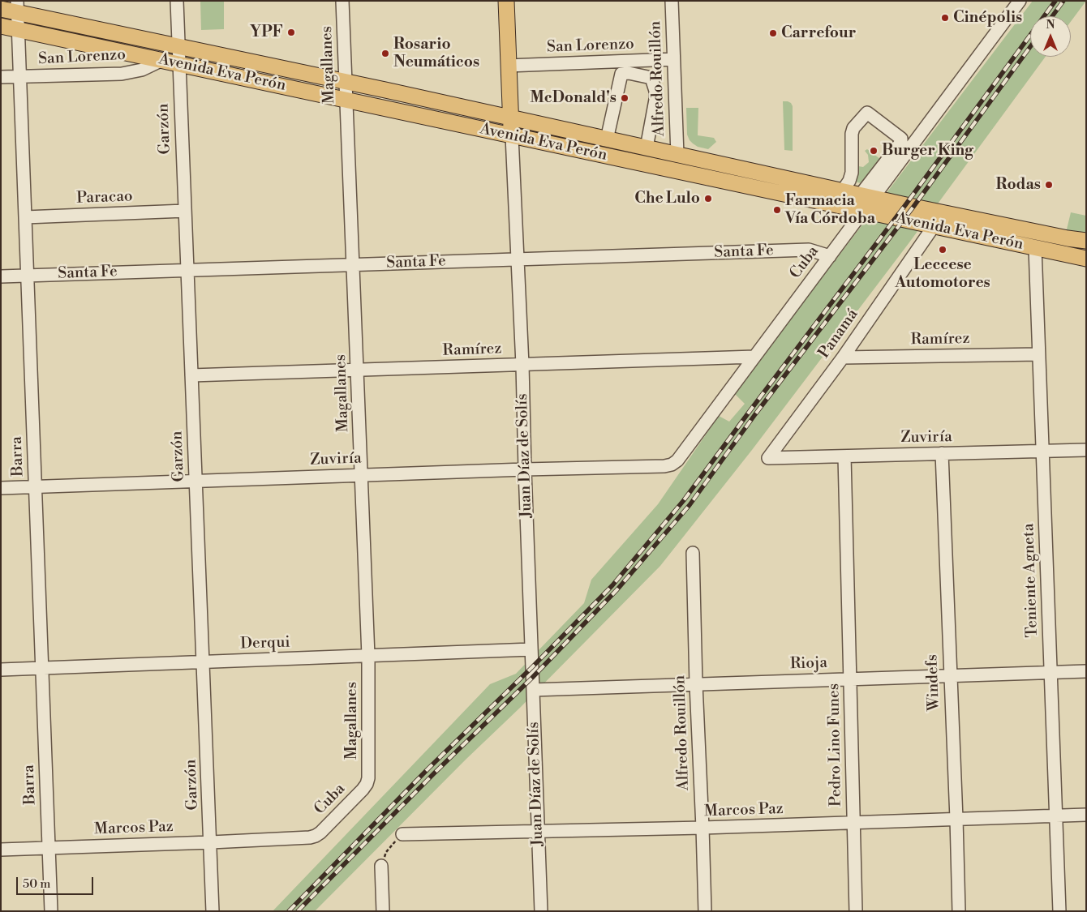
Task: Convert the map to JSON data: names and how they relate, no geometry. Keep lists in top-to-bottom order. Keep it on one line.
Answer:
{"streets":{"main road":["Avenida Eva Perón","Juan Díaz de Solís"],"street":["San Lorenzo","Magallanes","Alfredo Rouillón","Garzón","Paracao","Santa Fe","Cuba","Panamá","Ramírez","Zuviría","Barra","Teniente Agneta","Derqui","Rioja","Windefs","Pedro Lino Funes","Marcos Paz"]},"crossings":[["San Lorenzo","Avenida Eva Perón"],["San Lorenzo","Alfredo Rouillón"],["San Lorenzo","Juan Díaz de Solís"],["San Lorenzo","Barra"],["Magallanes","Avenida Eva Perón"],["Magallanes","Santa Fe"],["Magallanes","Cuba"],["Magallanes","Ramírez"],["Magallanes","Zuviría"],["Magallanes","Derqui"],["Avenida Eva Perón","Alfredo Rouillón"],["Avenida Eva Perón","Garzón"],["Avenida Eva Perón","Cuba"],["Avenida Eva Perón","Panamá"],["Avenida Eva Perón","Juan Díaz de Solís"],["Avenida Eva Perón","Barra"],["Avenida Eva Perón","Teniente Agneta"],["Alfredo Rouillón","Rioja"],["Alfredo Rouillón","Marcos Paz"],["Garzón","Paracao"],["Garzón","Santa Fe"],["Garzón","Ramírez"],["Garzón","Zuviría"],["Garzón","Derqui"],["Garzón","Marcos Paz"],["Paracao","Barra"],["Santa Fe","Cuba"],["Santa Fe","Juan Díaz de Solís"],["Santa Fe","Barra"],["Cuba","Ramírez"],["Cuba","Zuviría"],["Cuba","Marcos Paz"],["Panamá","Ramírez"],["Panamá","Zuviría"],["Ramírez","Juan Díaz de Solís"],["Ramírez","Teniente Agneta"],["Zuviría","Juan Díaz de Solís"],["Zuviría","Barra"],["Zuviría","Teniente Agneta"],["Zuviría","Windefs"],["Zuviría","Pedro Lino Funes"],["Juan Díaz de Solís","Derqui"],["Juan Díaz de Solís","Rioja"],["Juan Díaz de Solís","Marcos Paz"],["Barra","Derqui"],["Barra","Marcos Paz"],["Teniente Agneta","Rioja"],["Teniente Agneta","Marcos Paz"],["Rioja","Windefs"],["Rioja","Pedro Lino Funes"],["Windefs","Marcos Paz"],["Pedro Lino Funes","Marcos Paz"]],"places":["Cinépolis","YPF","Carrefour","Rosario Neumáticos","McDonald's","Burger King","Rodas","Che Lulo","Farmacia Vía Córdoba","Leccese Automotores"],"scale_bar":"50 m","north":"top"}
